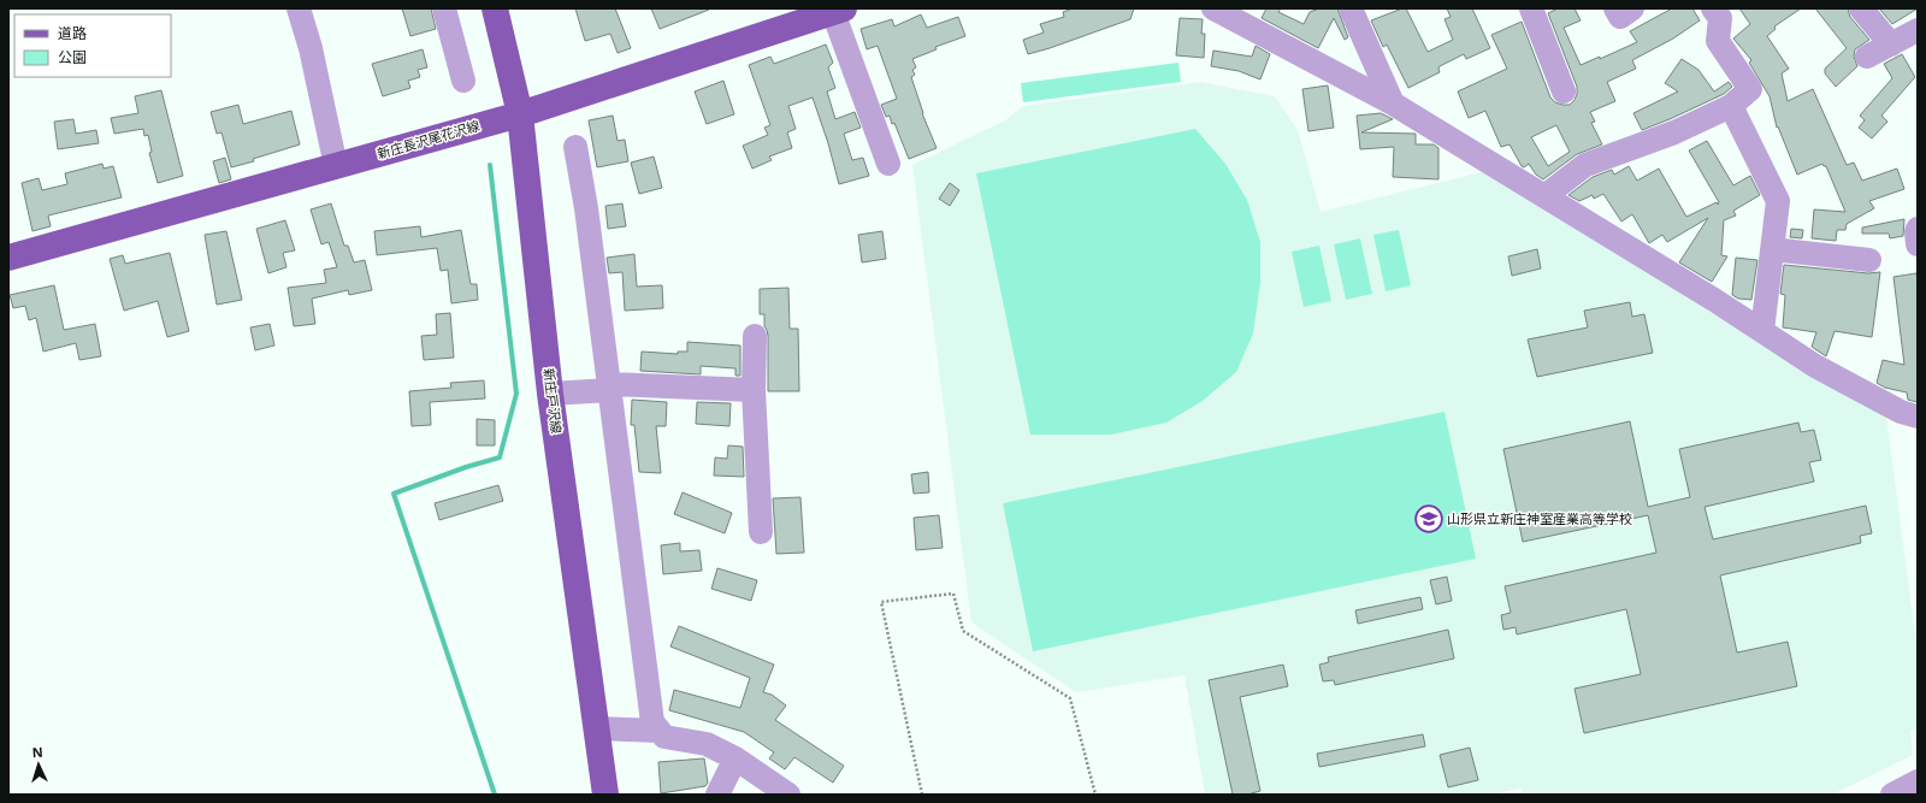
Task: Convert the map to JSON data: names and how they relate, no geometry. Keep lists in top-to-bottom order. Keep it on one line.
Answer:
{"streets":{"main road":["新庄長沢尾花沢線","新庄戸沢線"]},"crossings":[["新庄長沢尾花沢線","新庄戸沢線"]],"places":{"school or university":["山形県立新庄神室産業高等学校"]},"legend":["道路","公園"],"north":"top"}
